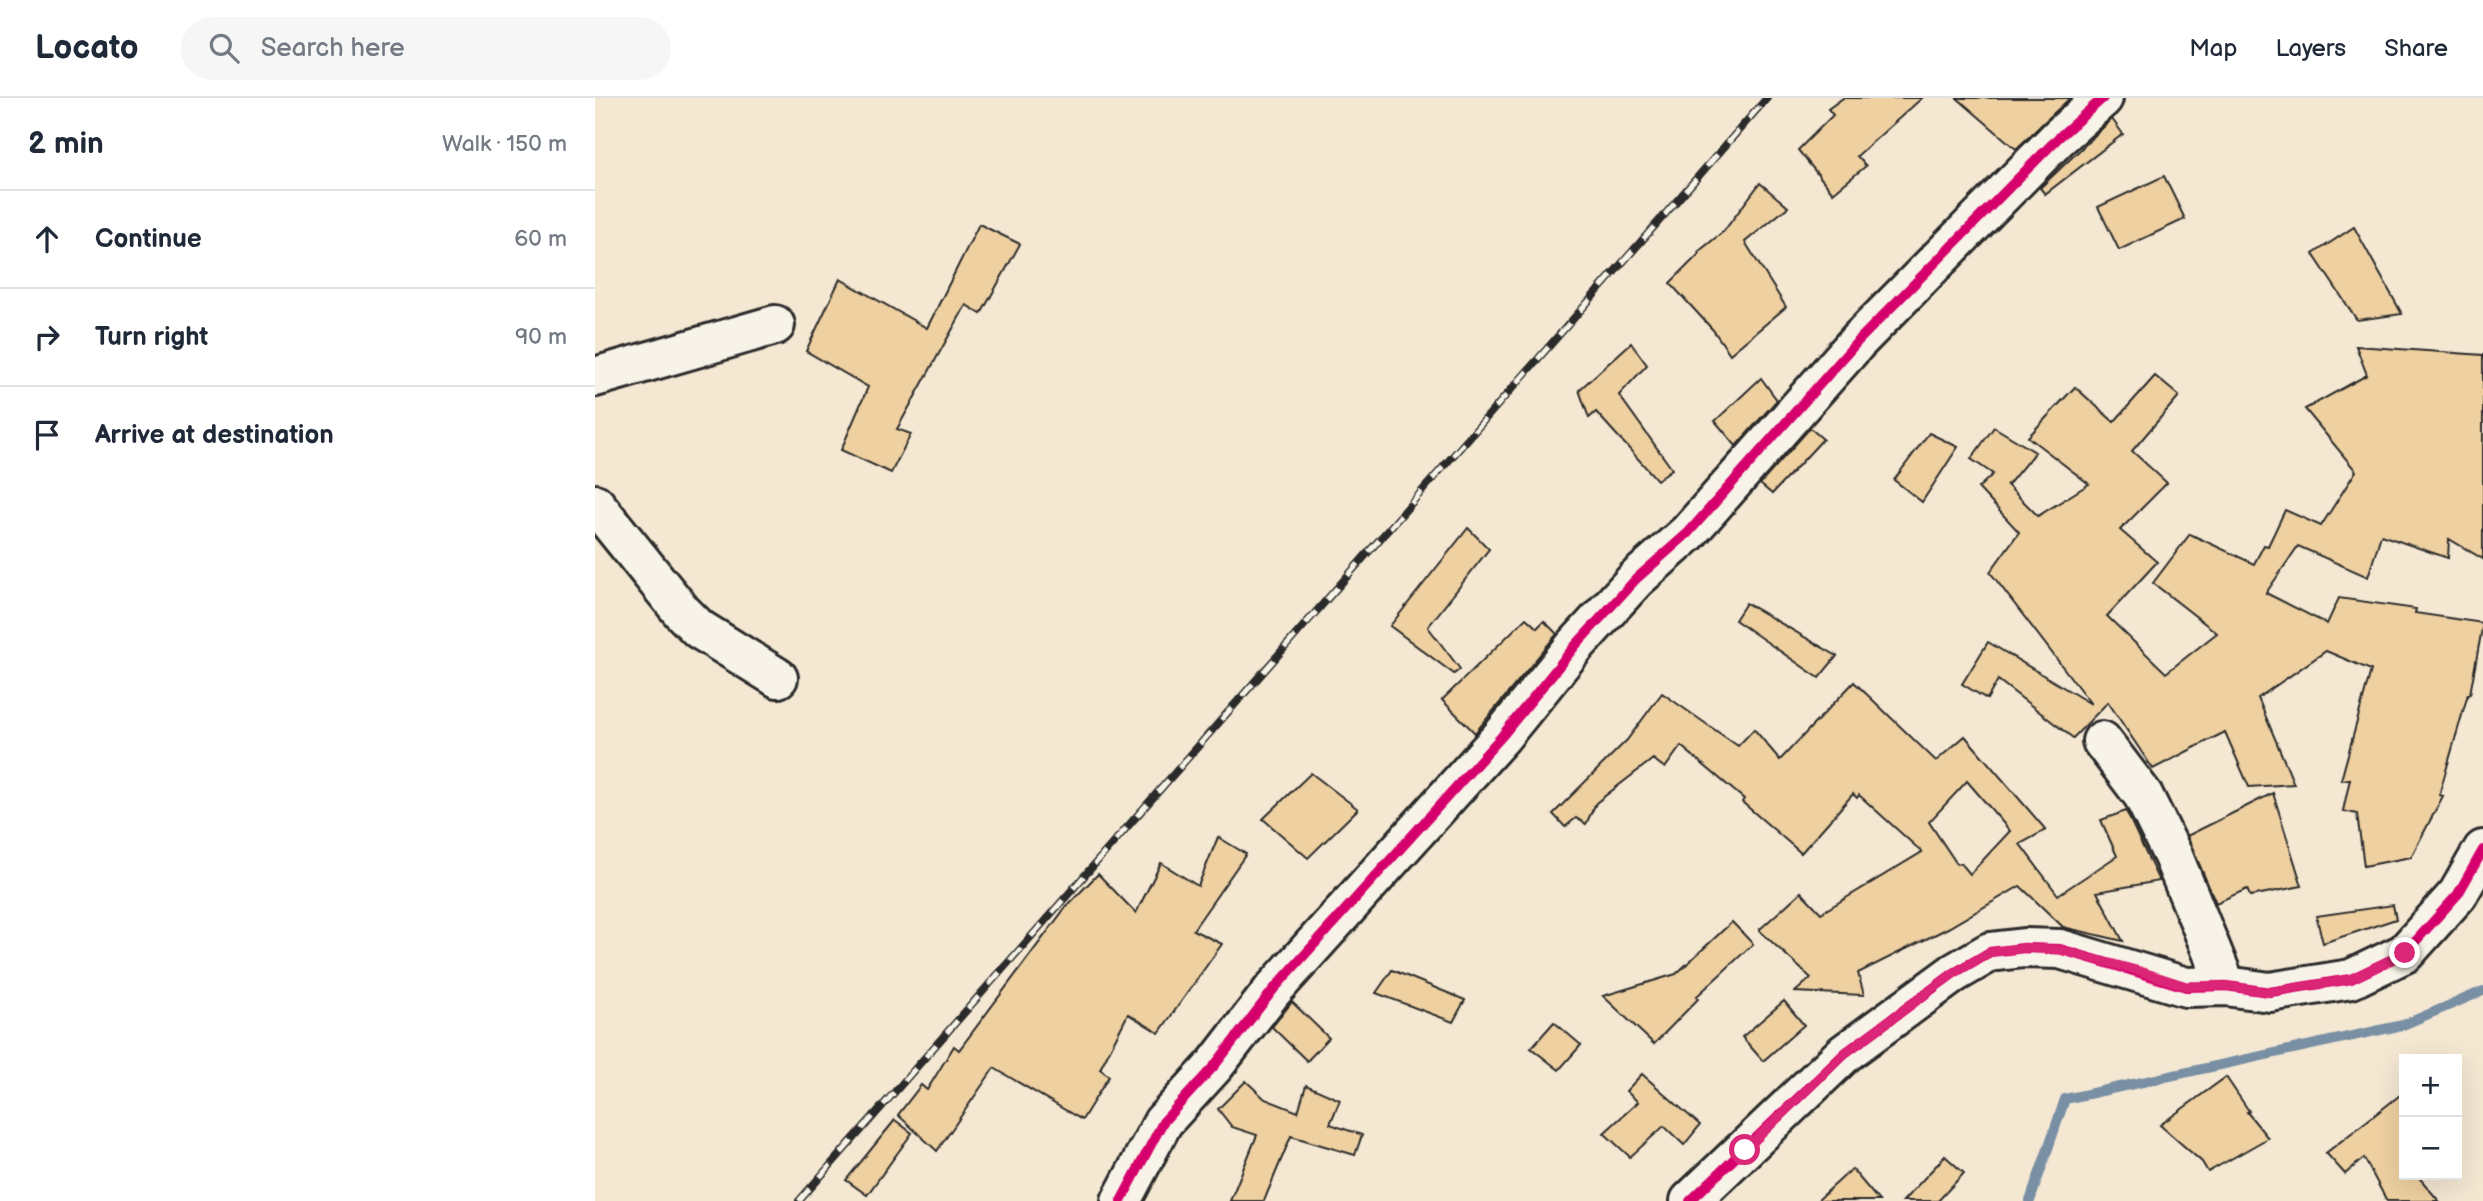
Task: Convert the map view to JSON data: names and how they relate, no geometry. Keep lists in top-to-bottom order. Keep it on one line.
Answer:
{"page":{"header":"Locato","search":"Search here","nav":["Map","Layers","Share"],"heading":["2 min","Walk · 150 m"],"list":[["Continue","60 m"],["Turn right","90 m"],"Arrive at destination"],"map_buttons":["+","−"]}}
